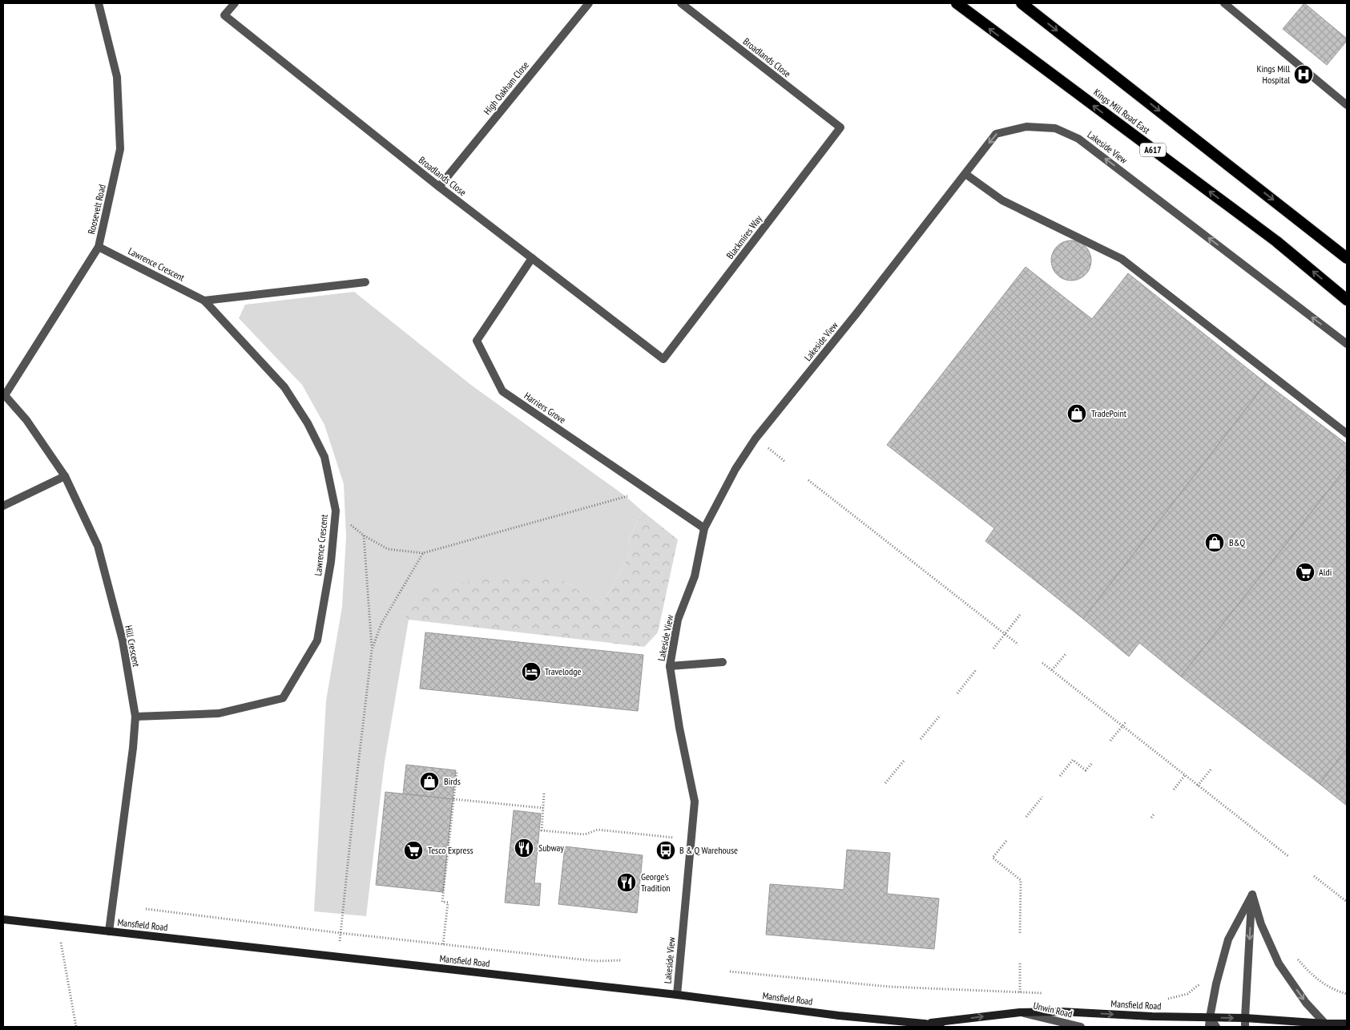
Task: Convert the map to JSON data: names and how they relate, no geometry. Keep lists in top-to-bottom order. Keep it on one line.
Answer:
{"streets":{"highway":["Kings Mill Road East","A617"],"main road":["Mansfield Road"],"street":["Broadlands Close","High Oakham Close","Lakeside View","Roosevelt Road","Blackmires Way","Lawrence Crescent","Harriers Grove","Hill Crescent","Unwin Road"]},"crossings":[["Broadlands Close","High Oakham Close"],["Broadlands Close","Blackmires Way"],["Broadlands Close","Harriers Grove"],["Lakeside View","Harriers Grove"],["Lakeside View","Mansfield Road"],["Roosevelt Road","Lawrence Crescent"],["Roosevelt Road","Hill Crescent"],["Lawrence Crescent","Hill Crescent"],["Hill Crescent","Mansfield Road"],["Mansfield Road","Unwin Road"]],"places":{"hospital":["Kings Mill Hospital"],"shop":["TradePoint","B&Q","Birds"],"supermarket":["Aldi","Tesco Express"],"hotel":["Travelodge"],"restaurant":["Subway","George's Tradition"],"bus stop":["B & Q Warehouse"]}}
